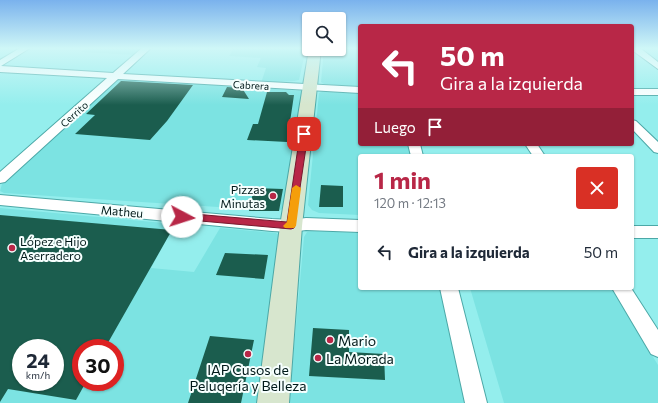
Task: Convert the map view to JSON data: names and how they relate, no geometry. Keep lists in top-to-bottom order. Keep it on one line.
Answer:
{"streets":{"street":["Cabrera","Cerrito","Matheu"]},"crossings":[["Cabrera","Cerrito"]],"places":["Pizzas Minutas","López e Hijo Aserradero","Mario","IAP Cusos de Peluqería y Belleza","La Morada"],"page":{"turn":["50 m","Gira a la izquierda"],"then":"Luego","heading":["1 min","120 m · 12:13"],"list":[{"name":"Gira a la izquierda","value":"50 m"}],"speed":"24 km/h","limit":"30"}}
